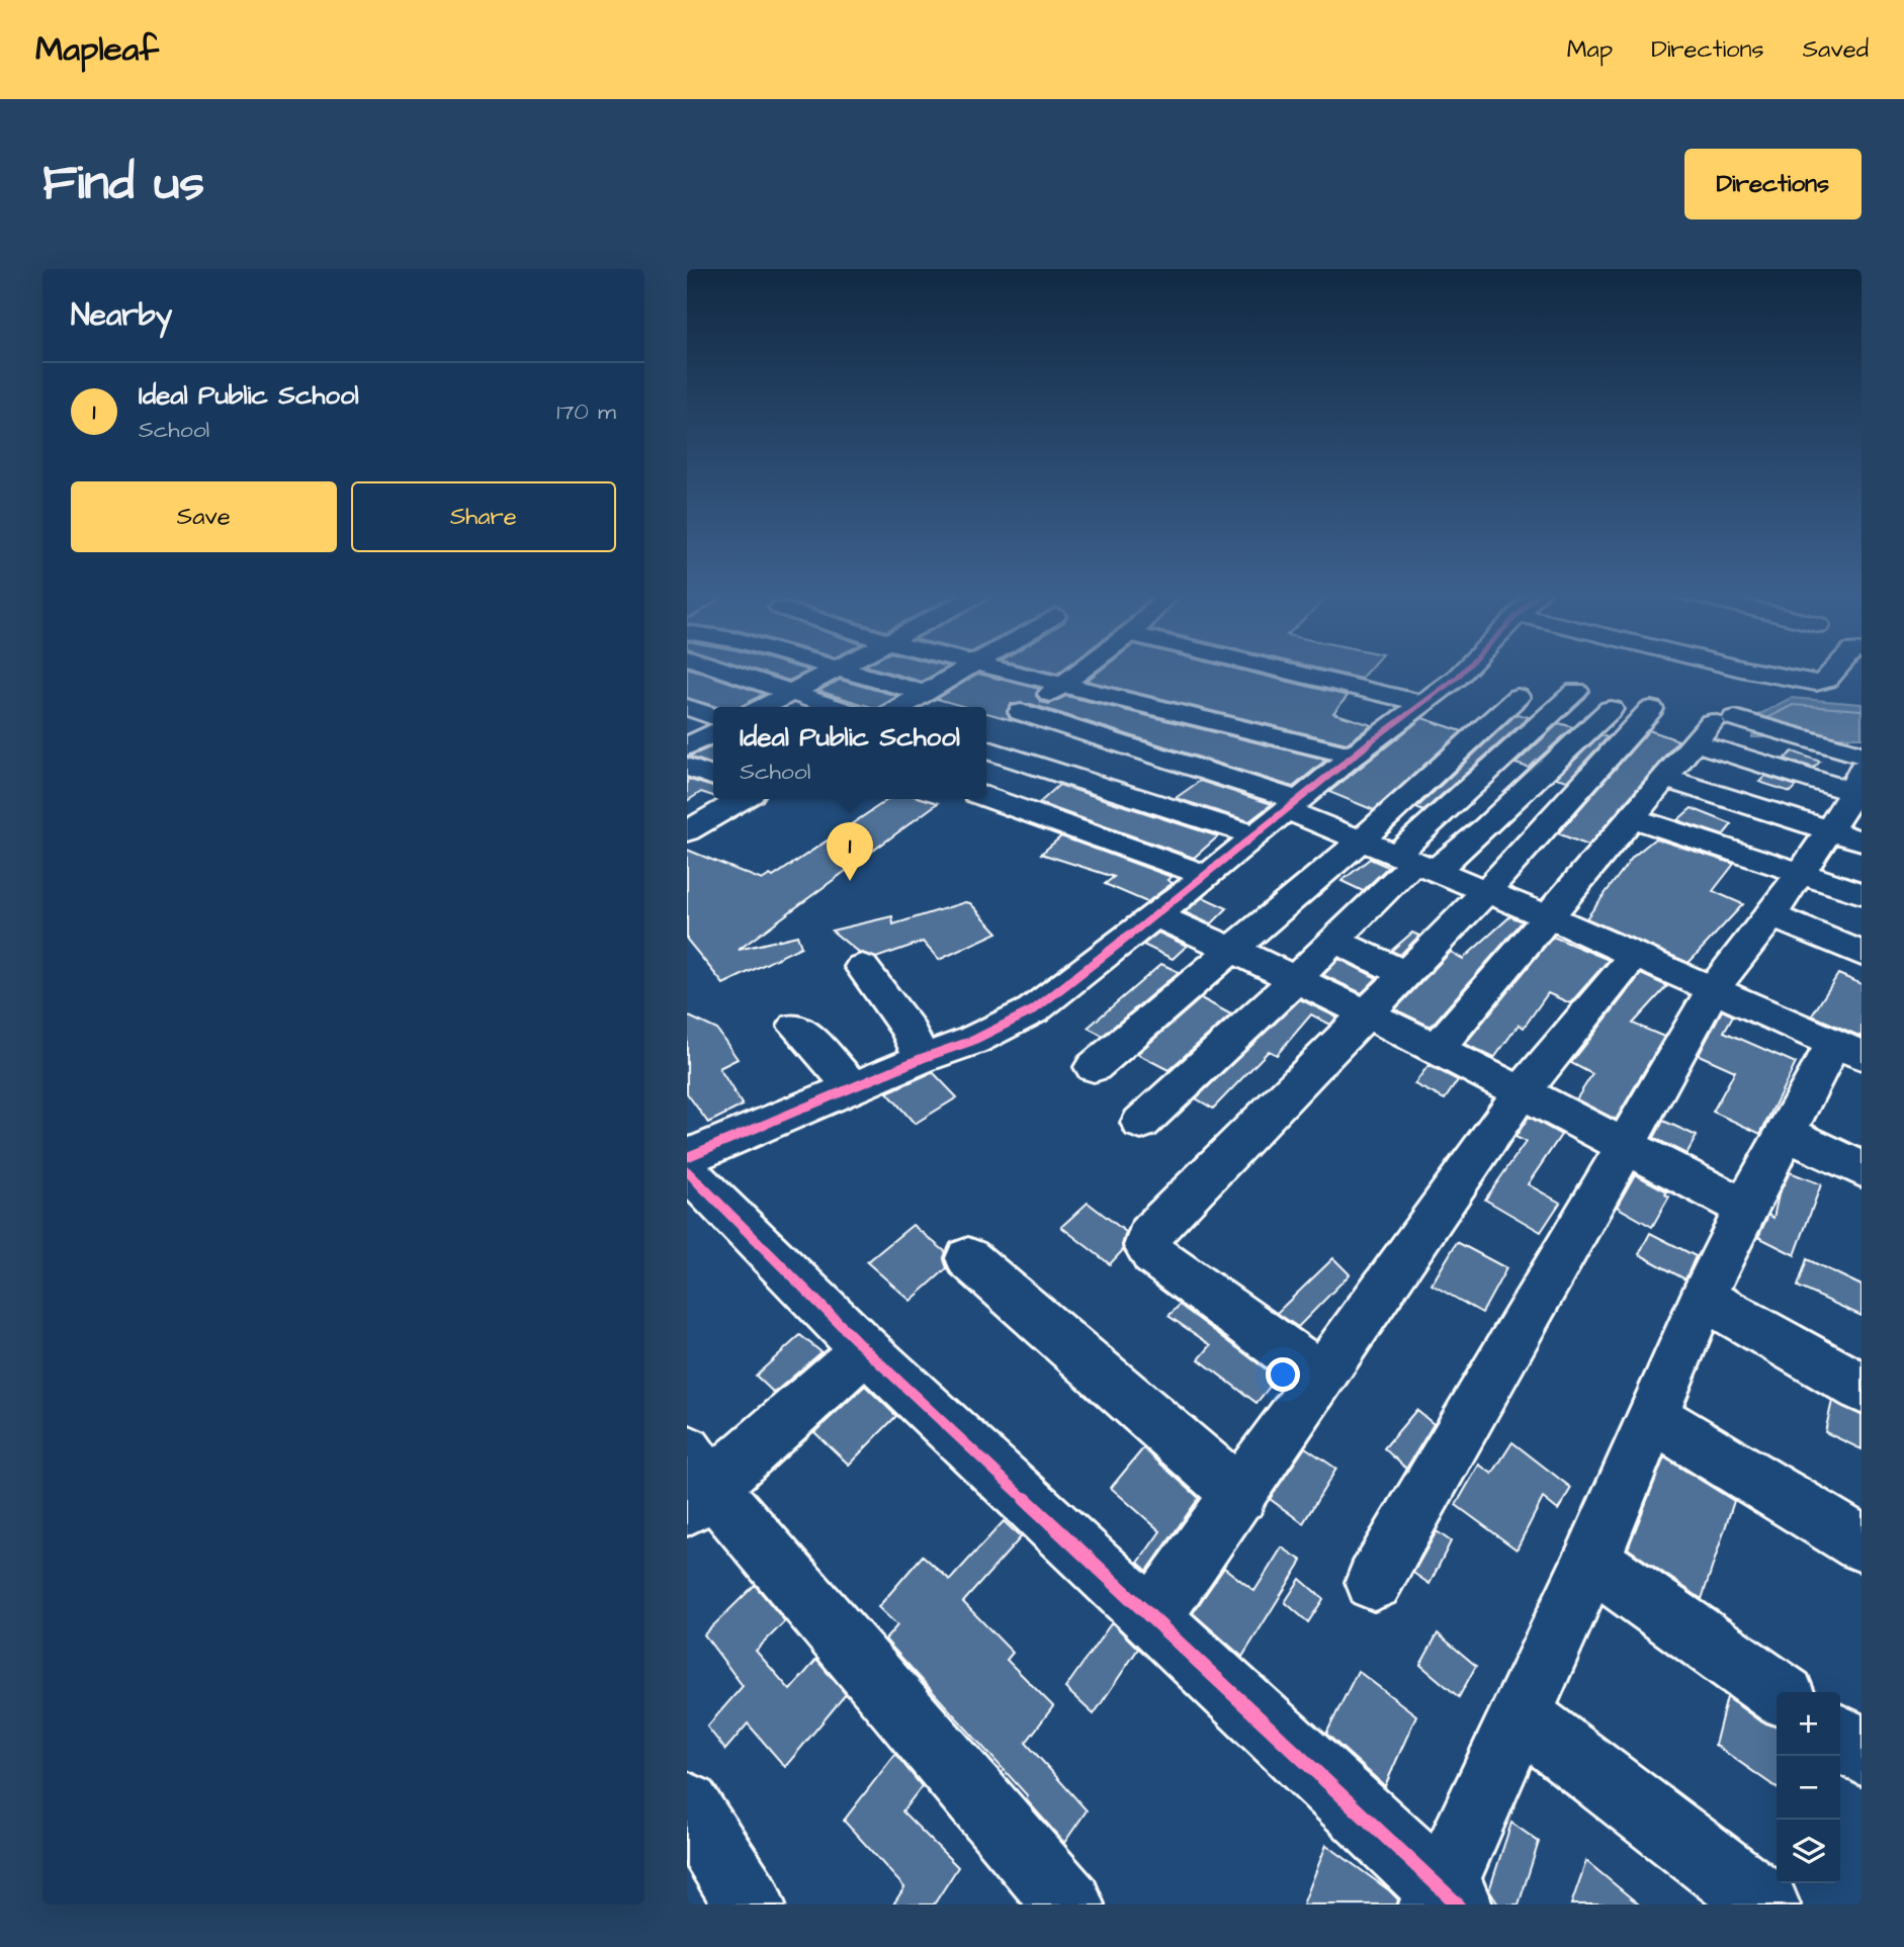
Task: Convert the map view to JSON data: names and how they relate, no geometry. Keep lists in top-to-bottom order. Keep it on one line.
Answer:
{"page":{"header":"Mapleaf","nav":["Map","Directions","Saved"],"buttons":["Directions",["Save","Share"]],"title":"Find us","heading":"Nearby","list":[{"mark":"1","name":"Ideal Public School","note":"School","value":"170 m"}],"popup":["Ideal Public School","School"],"pins":"1","map_buttons":["+","−"]}}
